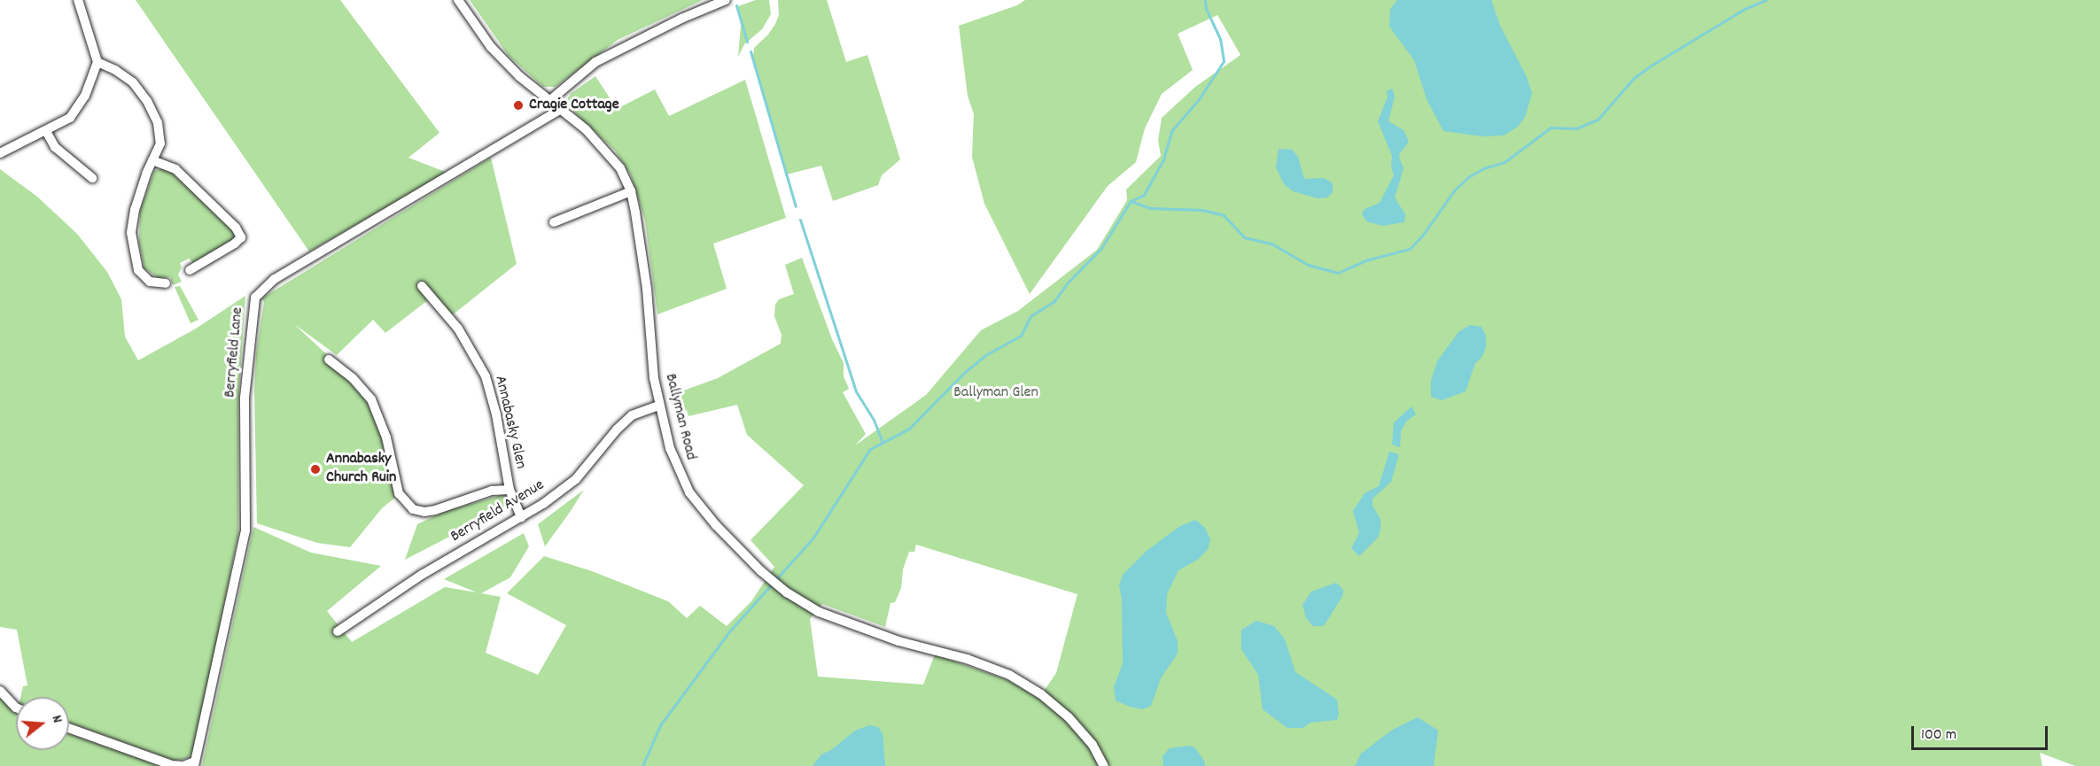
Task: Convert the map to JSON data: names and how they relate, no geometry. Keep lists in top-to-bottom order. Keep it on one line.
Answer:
{"streets":{"street":["Berryfield Lane","Ballyman Road","Annabasky Glen","Berryfield Avenue"]},"crossings":[["Berryfield Lane","Ballyman Road"],["Ballyman Road","Berryfield Avenue"],["Annabasky Glen","Berryfield Avenue"]],"parks":["Ballyman Glen"],"places":["Cragie Cottage","Annabasky Church Ruin"],"scale_bar":"100 m","north":"right"}
